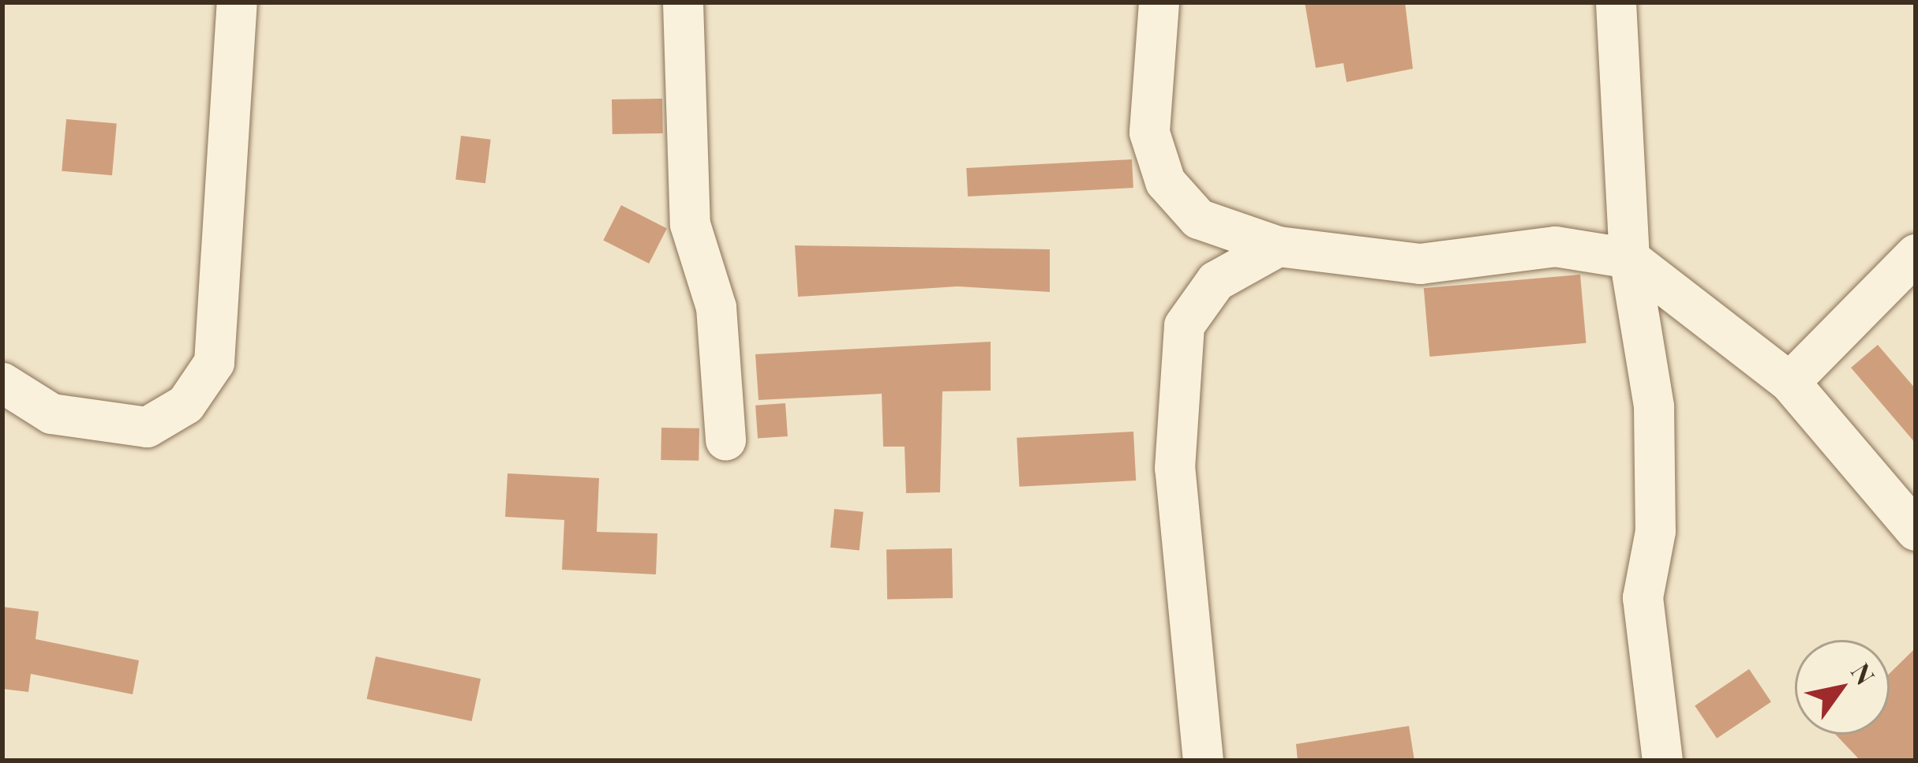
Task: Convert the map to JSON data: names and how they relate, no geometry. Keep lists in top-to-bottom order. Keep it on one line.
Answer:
{"north":"top right"}
